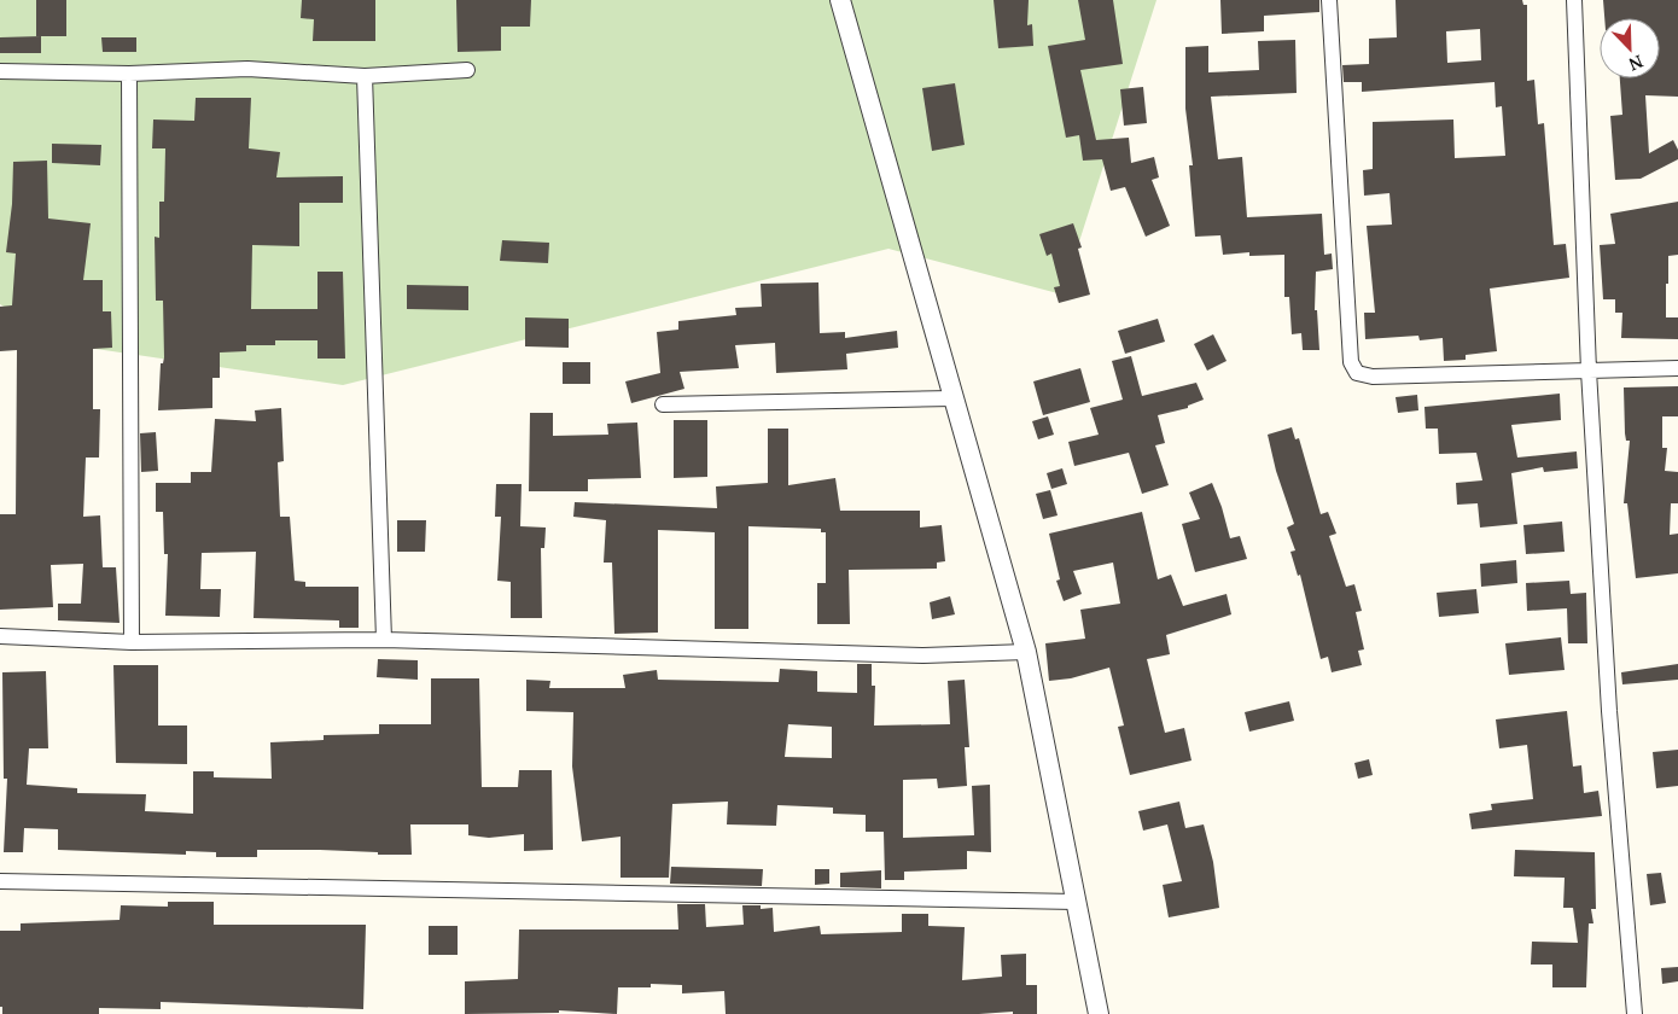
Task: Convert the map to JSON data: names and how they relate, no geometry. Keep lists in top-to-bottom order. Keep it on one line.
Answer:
{"north":"bottom right"}
